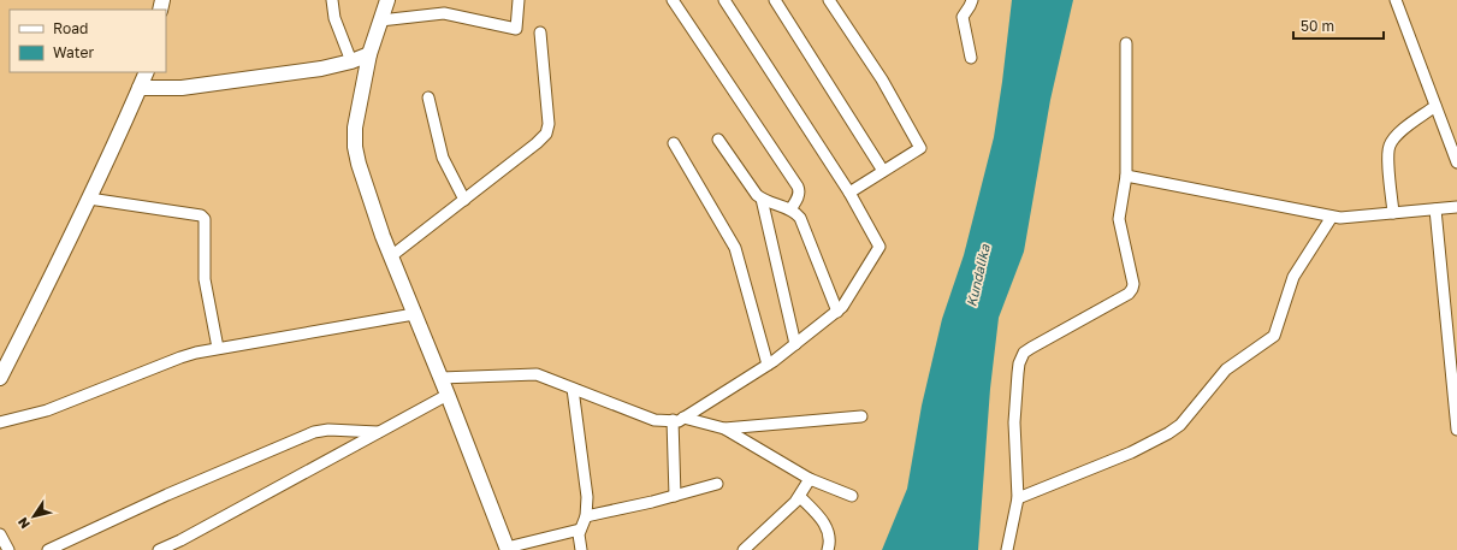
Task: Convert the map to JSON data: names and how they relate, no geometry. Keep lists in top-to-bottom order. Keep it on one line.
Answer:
{"water":["Kundalika"],"legend":["Road","Water"],"scale_bar":"50 m","north":"bottom left"}
